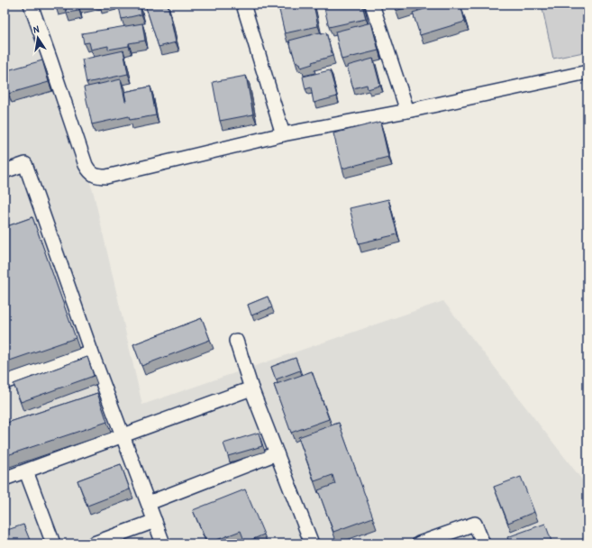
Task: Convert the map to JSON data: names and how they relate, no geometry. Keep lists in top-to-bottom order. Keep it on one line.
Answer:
{"north":"top"}
